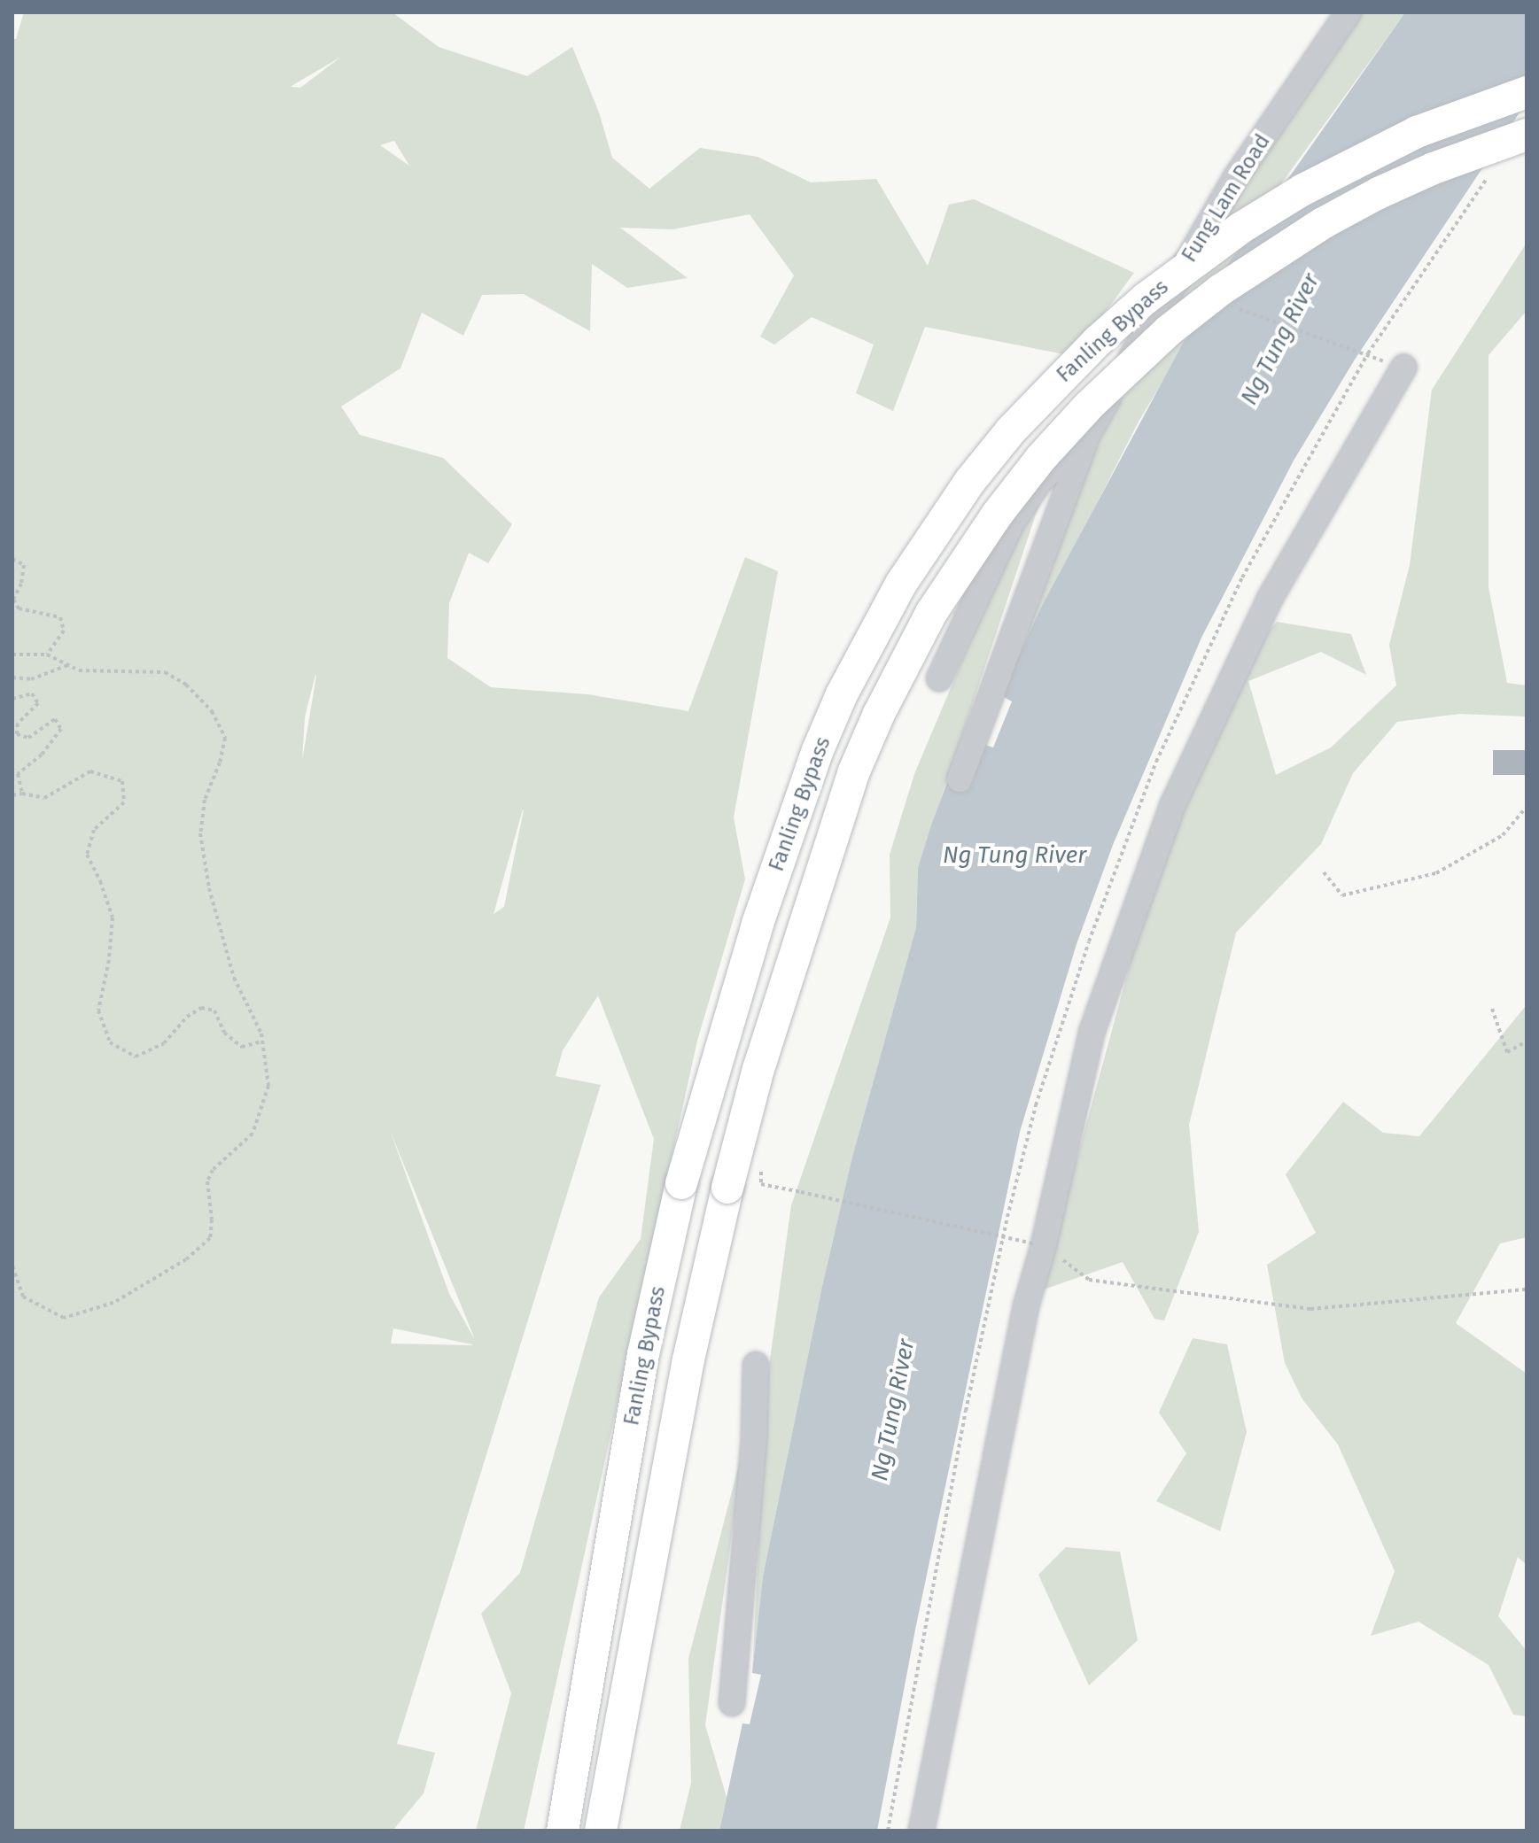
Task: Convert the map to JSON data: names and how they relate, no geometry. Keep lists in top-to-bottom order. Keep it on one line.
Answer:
{"streets":{"main road":["Fanling Bypass"],"lane":["Fung Lam Road"]},"water":["Ng Tung River"]}
